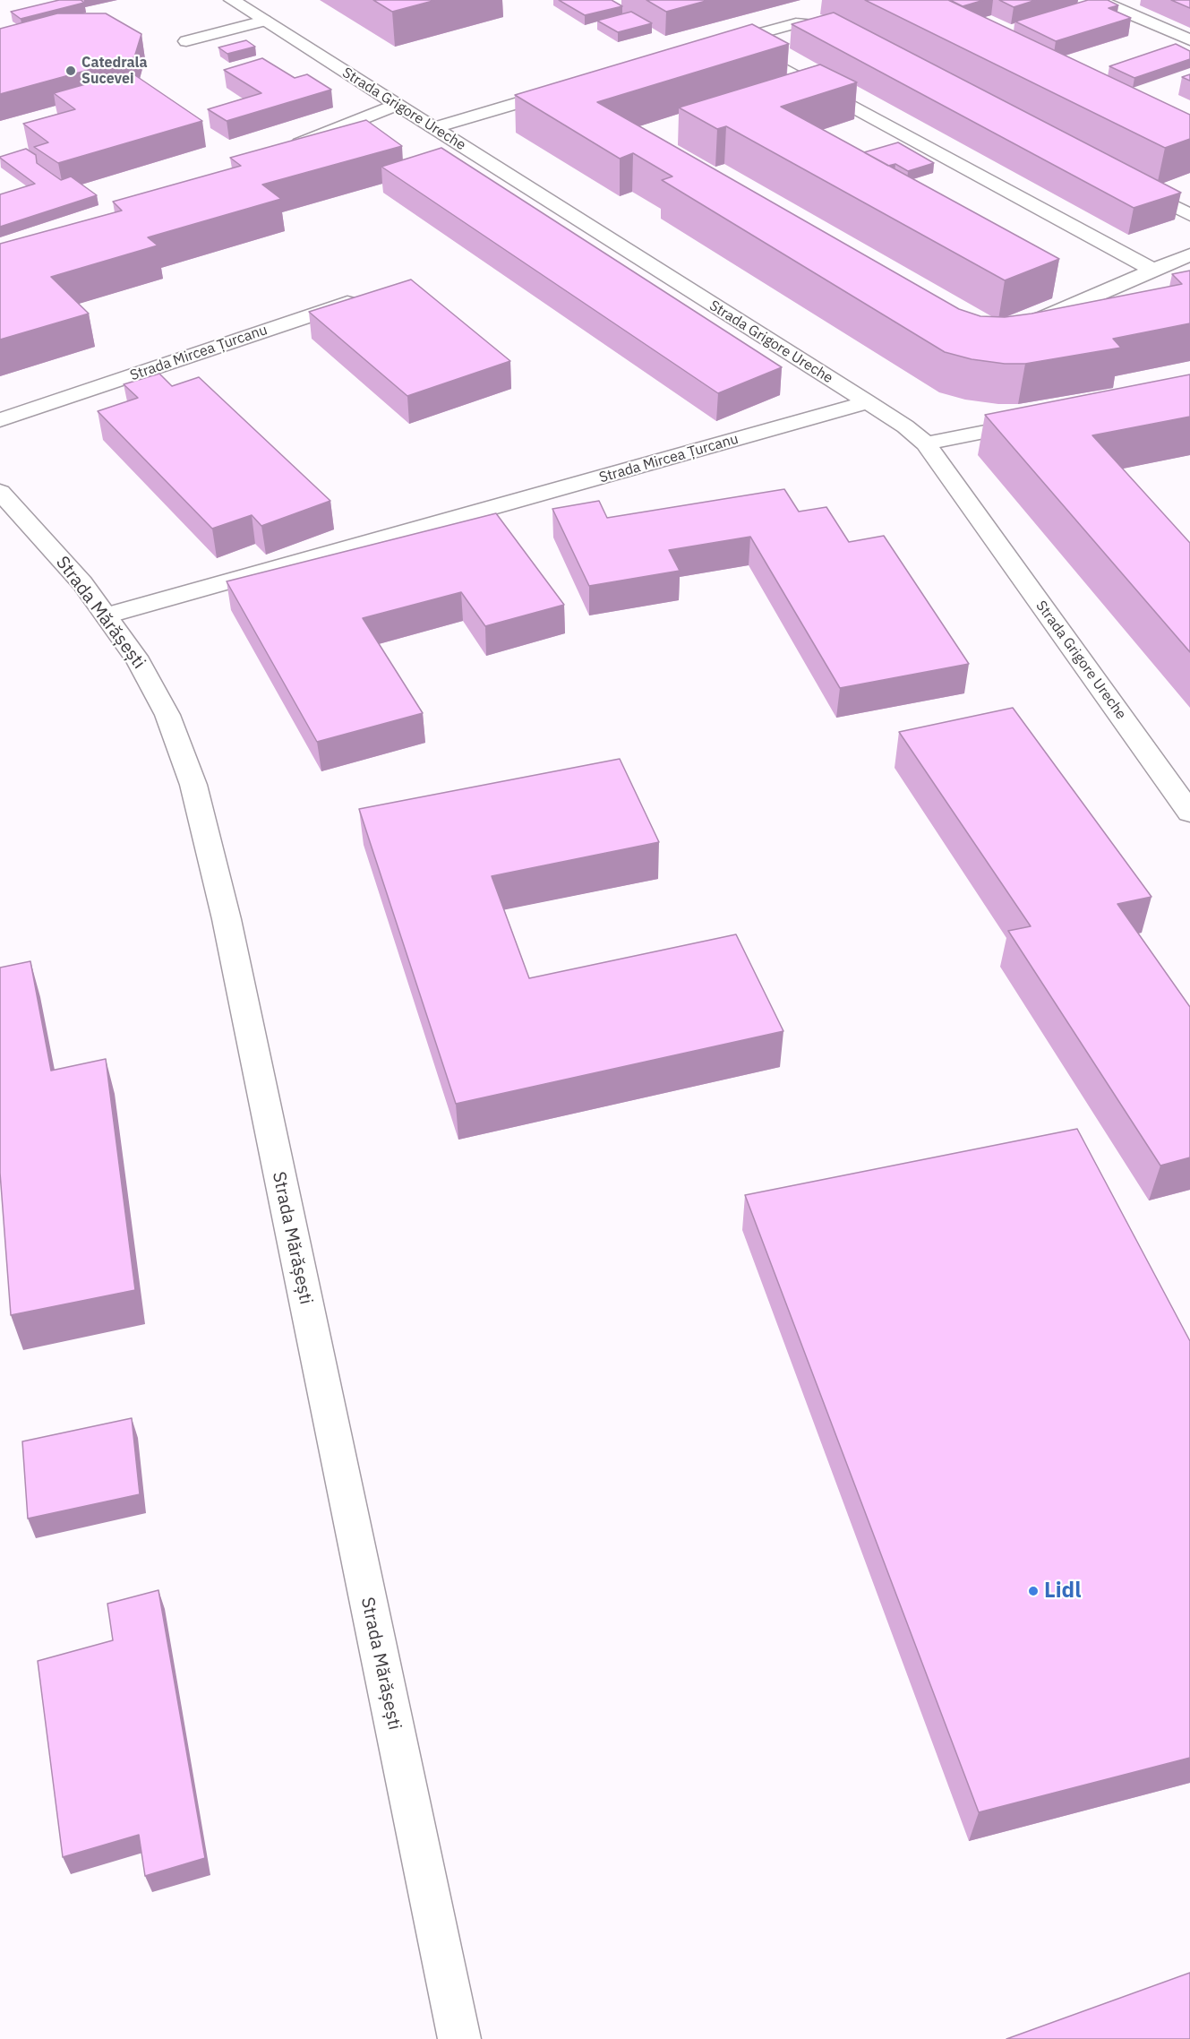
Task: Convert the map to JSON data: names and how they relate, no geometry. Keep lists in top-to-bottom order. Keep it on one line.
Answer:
{"streets":{"street":["Strada Grigore Ureche","Strada Mircea Țurcanu","Strada Mărășești"]},"crossings":[["Strada Grigore Ureche","Strada Mircea Țurcanu"],["Strada Mircea Țurcanu","Strada Mărășești"]],"places":["Catedrala Sucevei","Lidl"]}
